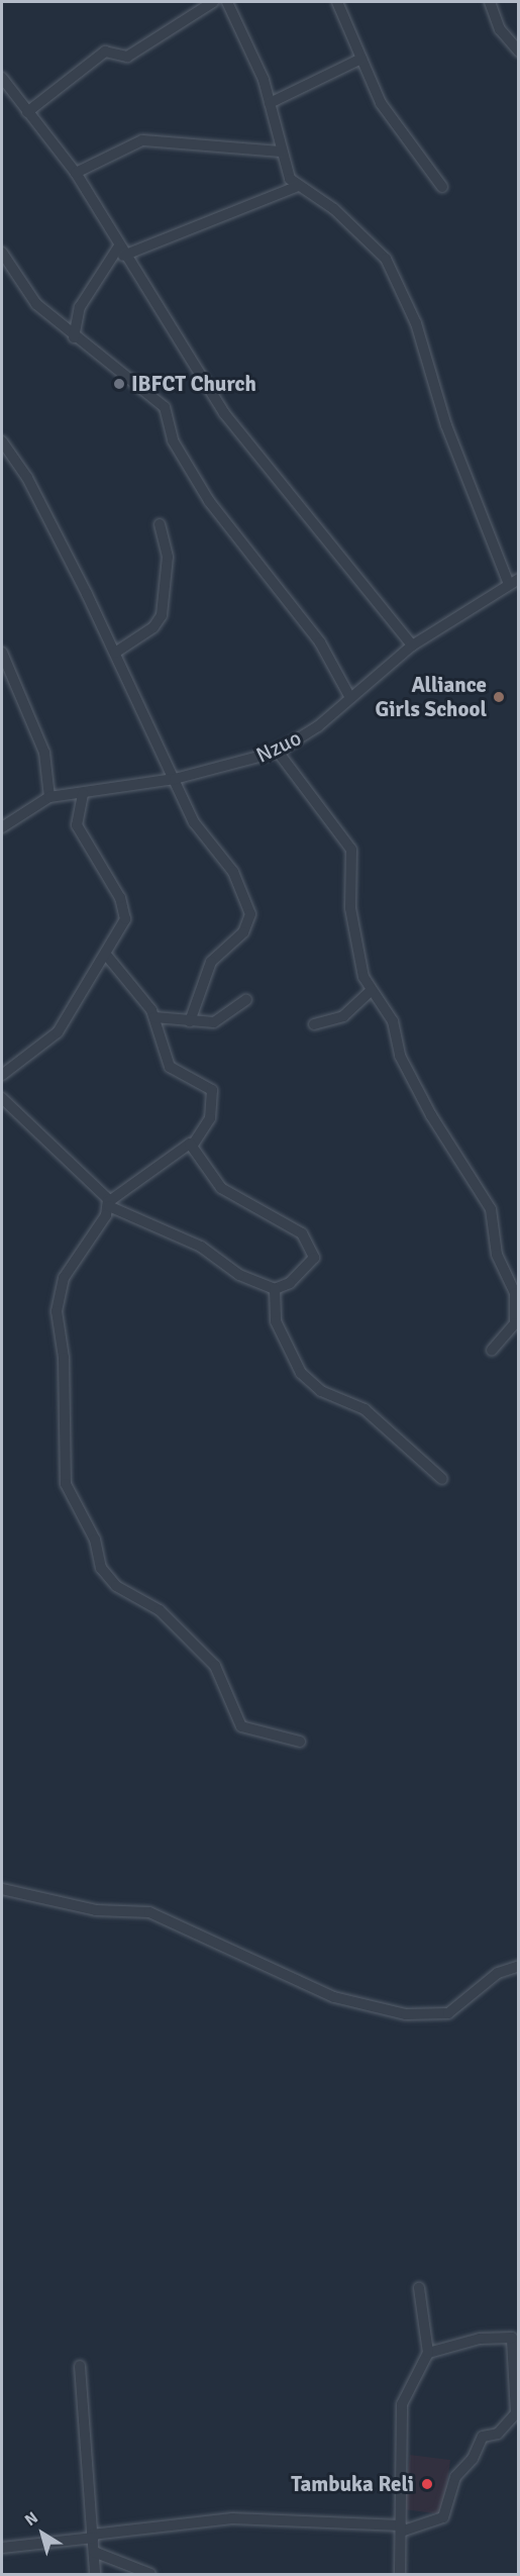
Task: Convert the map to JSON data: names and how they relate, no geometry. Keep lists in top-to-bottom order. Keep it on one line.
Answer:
{"streets":{"street":["Nzuo"]},"places":["IBFCT Church","Alliance Girls School","Tambuka Reli"],"north":"top left"}
